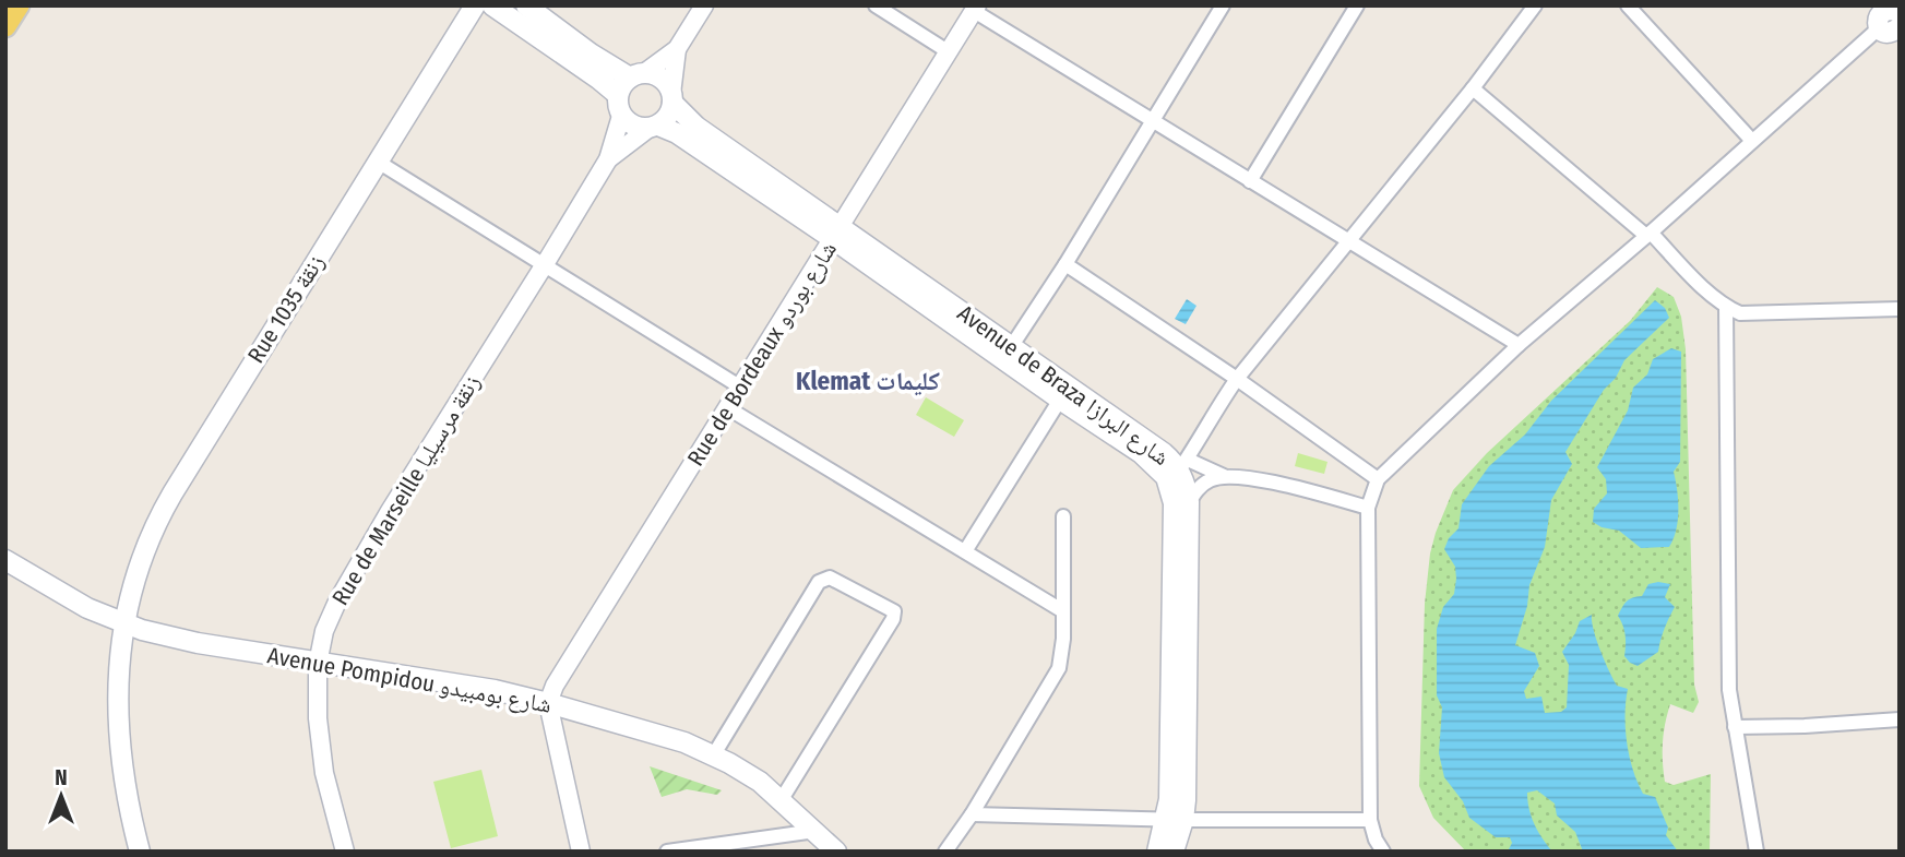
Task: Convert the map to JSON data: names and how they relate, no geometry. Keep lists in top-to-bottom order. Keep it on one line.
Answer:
{"streets":{"main road":["Rue 1035 زنقة","Avenue de Braza شارع البرازا","Avenue Pompidou شارع بومبيدو"],"street":["Rue de Bordeaux شارع بوردو","Rue de Marseille زنقة مرسيليا"]},"crossings":[["Rue 1035 زنقة","Avenue Pompidou شارع بومبيدو"],["Rue de Bordeaux شارع بوردو","Avenue de Braza شارع البرازا"],["Rue de Bordeaux شارع بوردو","Avenue Pompidou شارع بومبيدو"],["Avenue de Braza شارع البرازا","Rue de Marseille زنقة مرسيليا"],["Rue de Marseille زنقة مرسيليا","Avenue Pompidou شارع بومبيدو"]],"districts":["Klemat كليمات"],"north":"top"}
